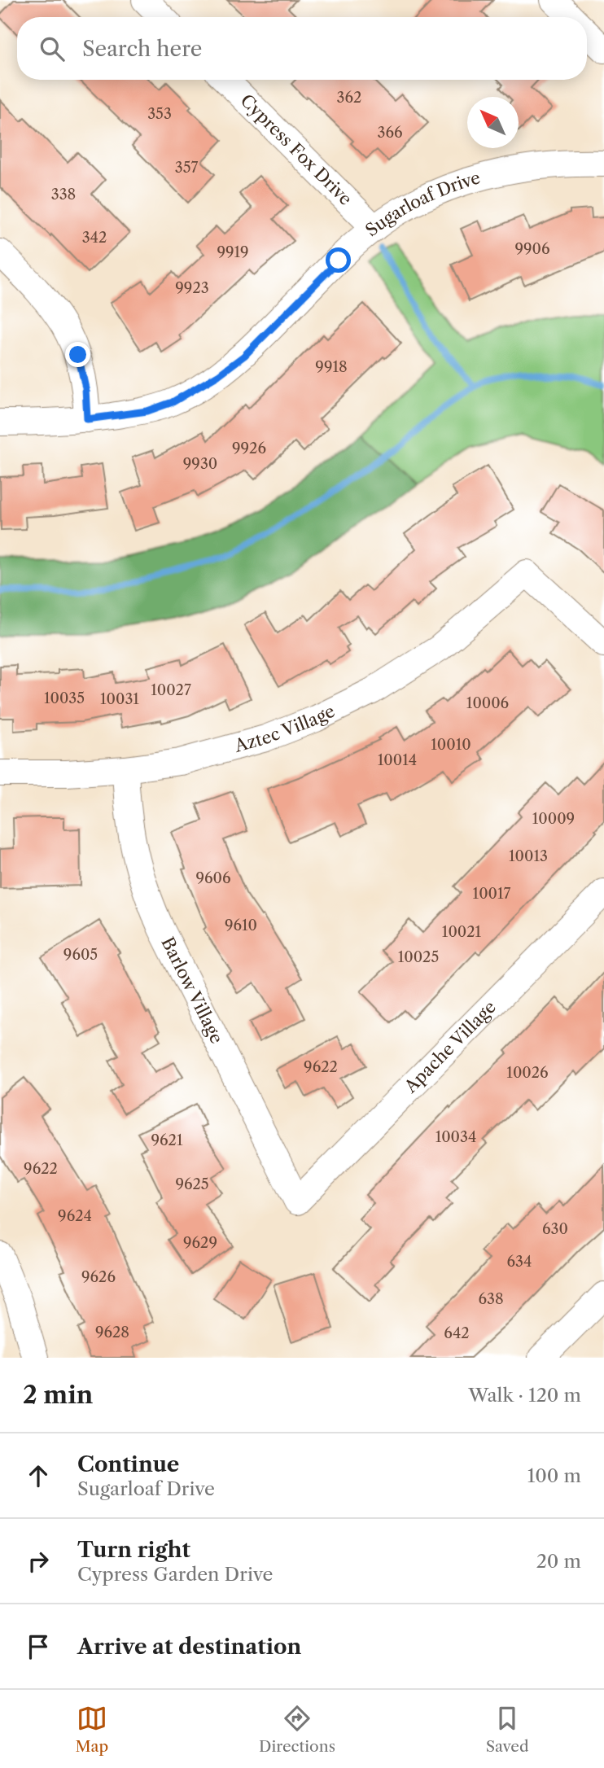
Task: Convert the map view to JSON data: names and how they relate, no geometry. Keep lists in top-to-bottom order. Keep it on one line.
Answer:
{"streets":{"street":["Cypress Fox Drive","Sugarloaf Drive","Aztec Village","Barlow Village","Apache Village"]},"crossings":[["Cypress Fox Drive","Sugarloaf Drive"],["Aztec Village","Barlow Village"],["Barlow Village","Apache Village"]],"house_numbers":["362","353","366","357","338","342","9906","9919","9923","9918","9926","9930","10027","10035","10031","10006","10010","10014","10009","10013","9606","10017","9610","10021","9605","10025","9622","10026","10034","9621","9622","9625","9624","630","9629","634","9626","638","9628","642"],"north":"top left","page":{"search":"Search here","heading":["2 min","Walk · 120 m"],"list":[["Continue","Sugarloaf Drive","100 m"],["Turn right","Cypress Garden Drive","20 m"],"Arrive at destination"],"nav":["Map","Directions","Saved"]}}
